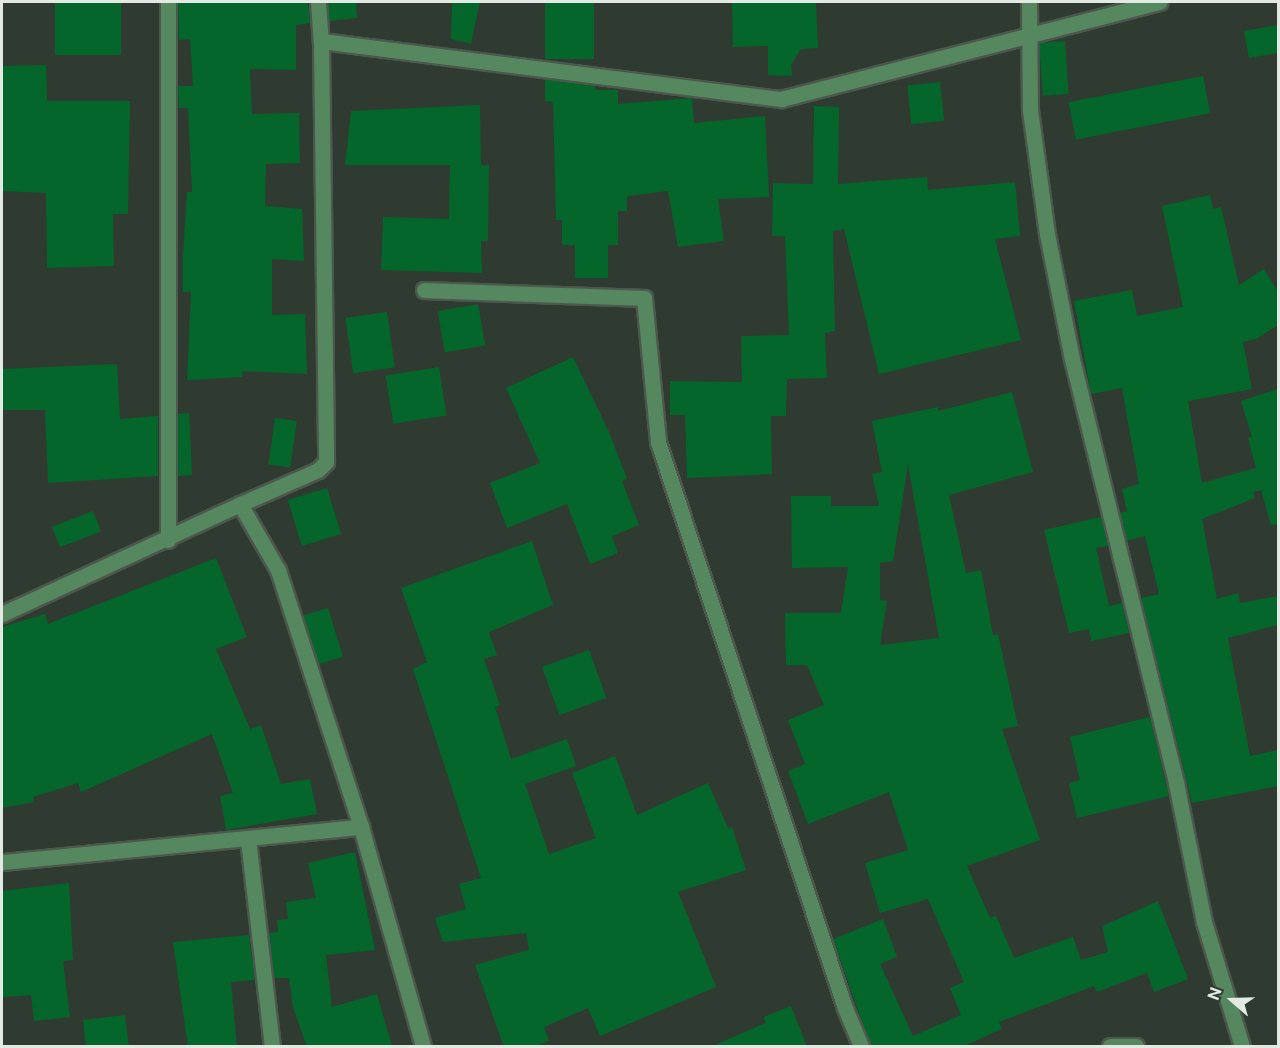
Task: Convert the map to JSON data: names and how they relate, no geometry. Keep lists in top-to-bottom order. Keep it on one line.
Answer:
{"north":"left"}
